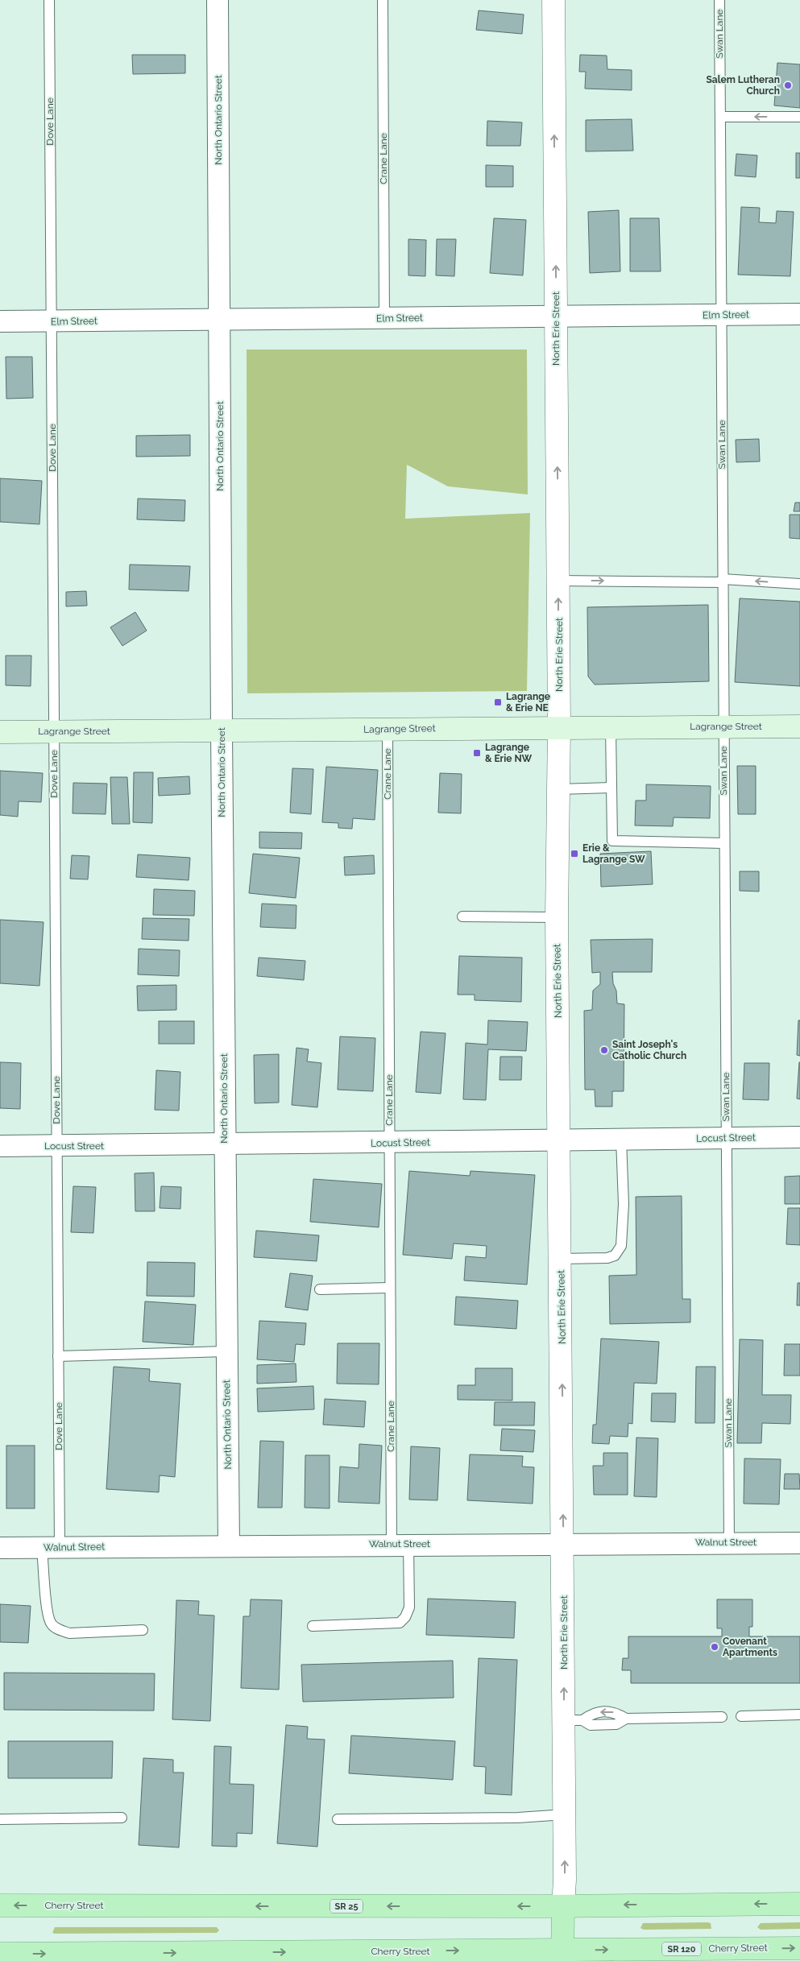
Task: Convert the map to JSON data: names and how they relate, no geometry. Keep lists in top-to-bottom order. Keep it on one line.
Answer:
{"streets":{"main road":["North Erie Street","Lagrange Street","Cherry Street","SR 25","SR 120"],"street":["North Ontario Street","Elm Street","Locust Street","Walnut Street"],"lane":["Swan Lane","Dove Lane","Crane Lane"]},"crossings":[["Swan Lane","Elm Street"],["Swan Lane","Lagrange Street"],["Swan Lane","Locust Street"],["Swan Lane","Walnut Street"],["North Ontario Street","Elm Street"],["North Ontario Street","Lagrange Street"],["North Ontario Street","Locust Street"],["North Ontario Street","Walnut Street"],["Dove Lane","Elm Street"],["Dove Lane","Lagrange Street"],["Dove Lane","Locust Street"],["Dove Lane","Walnut Street"],["Crane Lane","Elm Street"],["Crane Lane","Lagrange Street"],["Crane Lane","Locust Street"],["Crane Lane","Walnut Street"],["Elm Street","North Erie Street"],["North Erie Street","Lagrange Street"],["North Erie Street","Locust Street"],["North Erie Street","Walnut Street"],["North Erie Street","Cherry Street"]],"one_way":["North Erie Street"],"places":{"other":["Salem Lutheran Church","Saint Joseph's Catholic Church","Covenant Apartments"],"transit":["Lagrange & Erie NE","Lagrange & Erie NW","Erie & Lagrange SW"]}}
